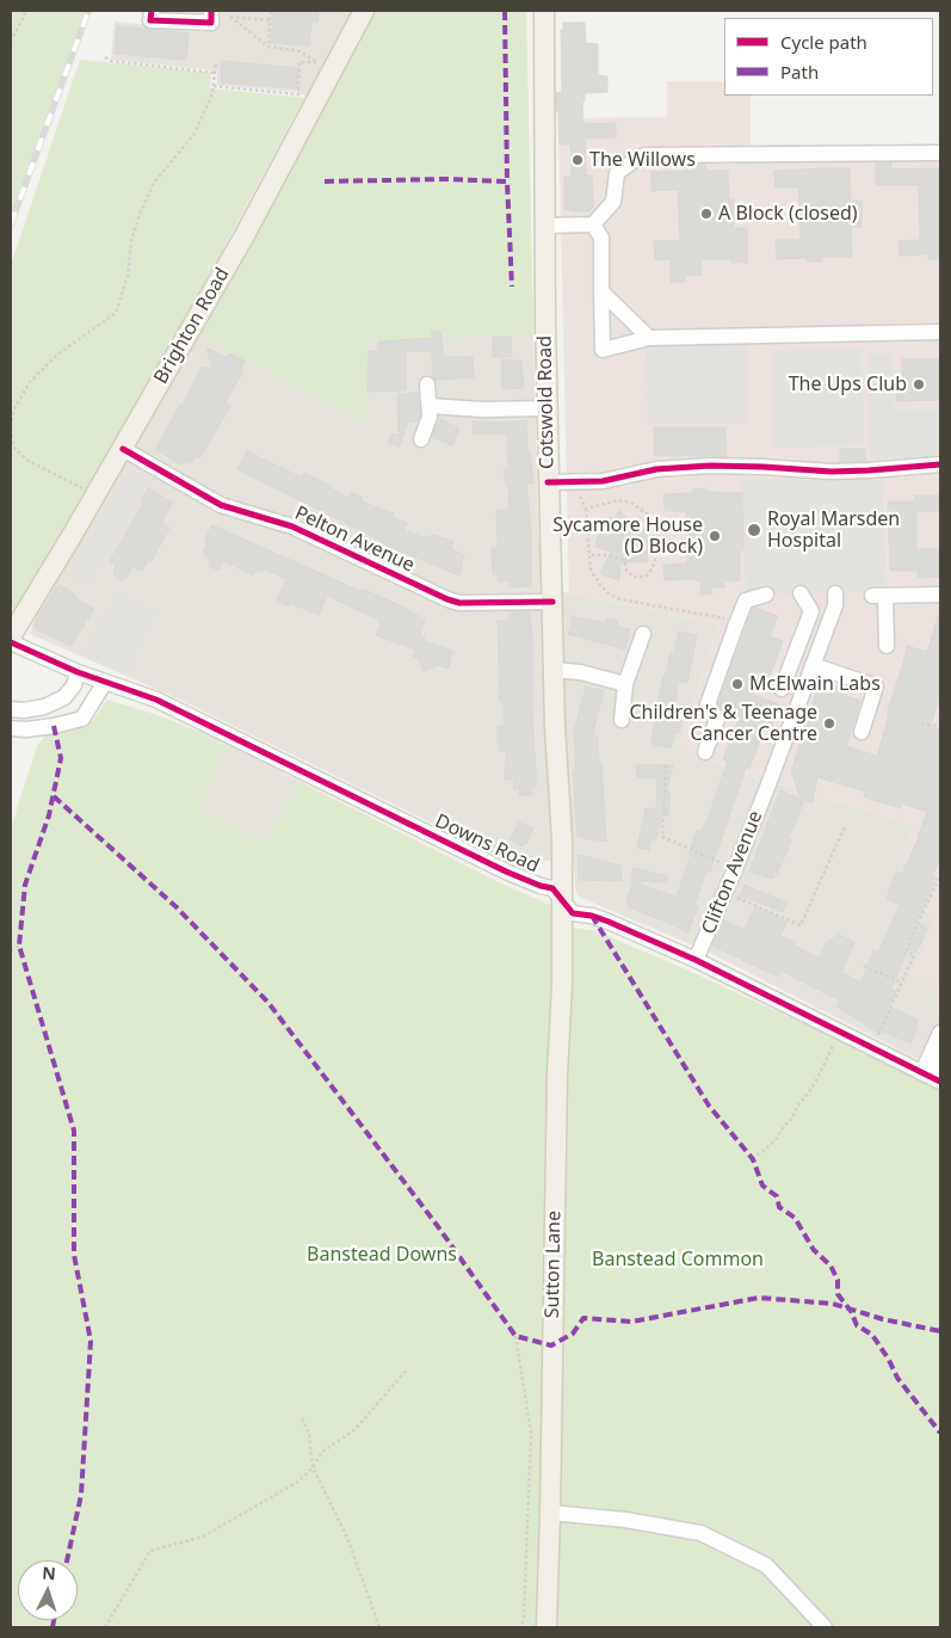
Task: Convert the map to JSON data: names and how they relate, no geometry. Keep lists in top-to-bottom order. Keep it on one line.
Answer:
{"streets":{"main road":["Brighton Road","Cotswold Road","Sutton Lane"],"street":["Pelton Avenue","Downs Road","Clifton Avenue"]},"crossings":[["Brighton Road","Pelton Avenue"],["Cotswold Road","Pelton Avenue"],["Cotswold Road","Downs Road"],["Cotswold Road","Sutton Lane"],["Downs Road","Clifton Avenue"],["Downs Road","Sutton Lane"]],"parks":["Banstead Downs","Banstead Common"],"places":["The Willows","A Block (closed)","The Ups Club","Royal Marsden Hospital","Sycamore House (D Block)","McElwain Labs","Children's & Teenage Cancer Centre"],"legend":["Cycle path","Path"],"north":"top"}
